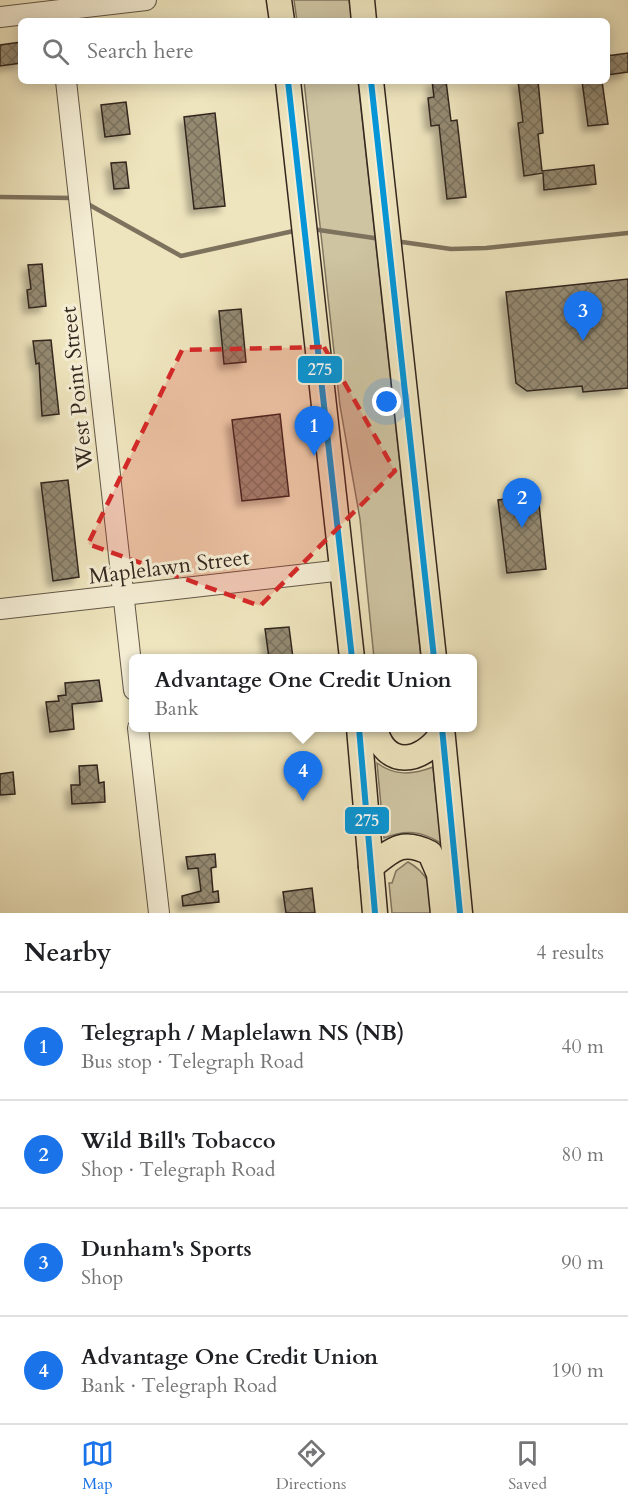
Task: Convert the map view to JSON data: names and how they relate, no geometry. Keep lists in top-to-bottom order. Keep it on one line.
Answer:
{"streets":{"street":["West Point Street","Maplelawn Street"]},"crossings":[["West Point Street","Maplelawn Street"]],"lines":["transit line 275"],"page":{"search":"Search here","pins":["3","1","2","4"],"popup":["Advantage One Credit Union","Bank"],"heading":["Nearby","4 results"],"list":[{"mark":"1","name":"Telegraph / Maplelawn NS (NB)","note":"Bus stop · Telegraph Road","value":"40 m"},{"mark":"2","name":"Wild Bill's Tobacco","note":"Shop · Telegraph Road","value":"80 m"},{"mark":"3","name":"Dunham's Sports","note":"Shop","value":"90 m"},{"mark":"4","name":"Advantage One Credit Union","note":"Bank · Telegraph Road","value":"190 m"}],"nav":["Map","Directions","Saved"]}}
